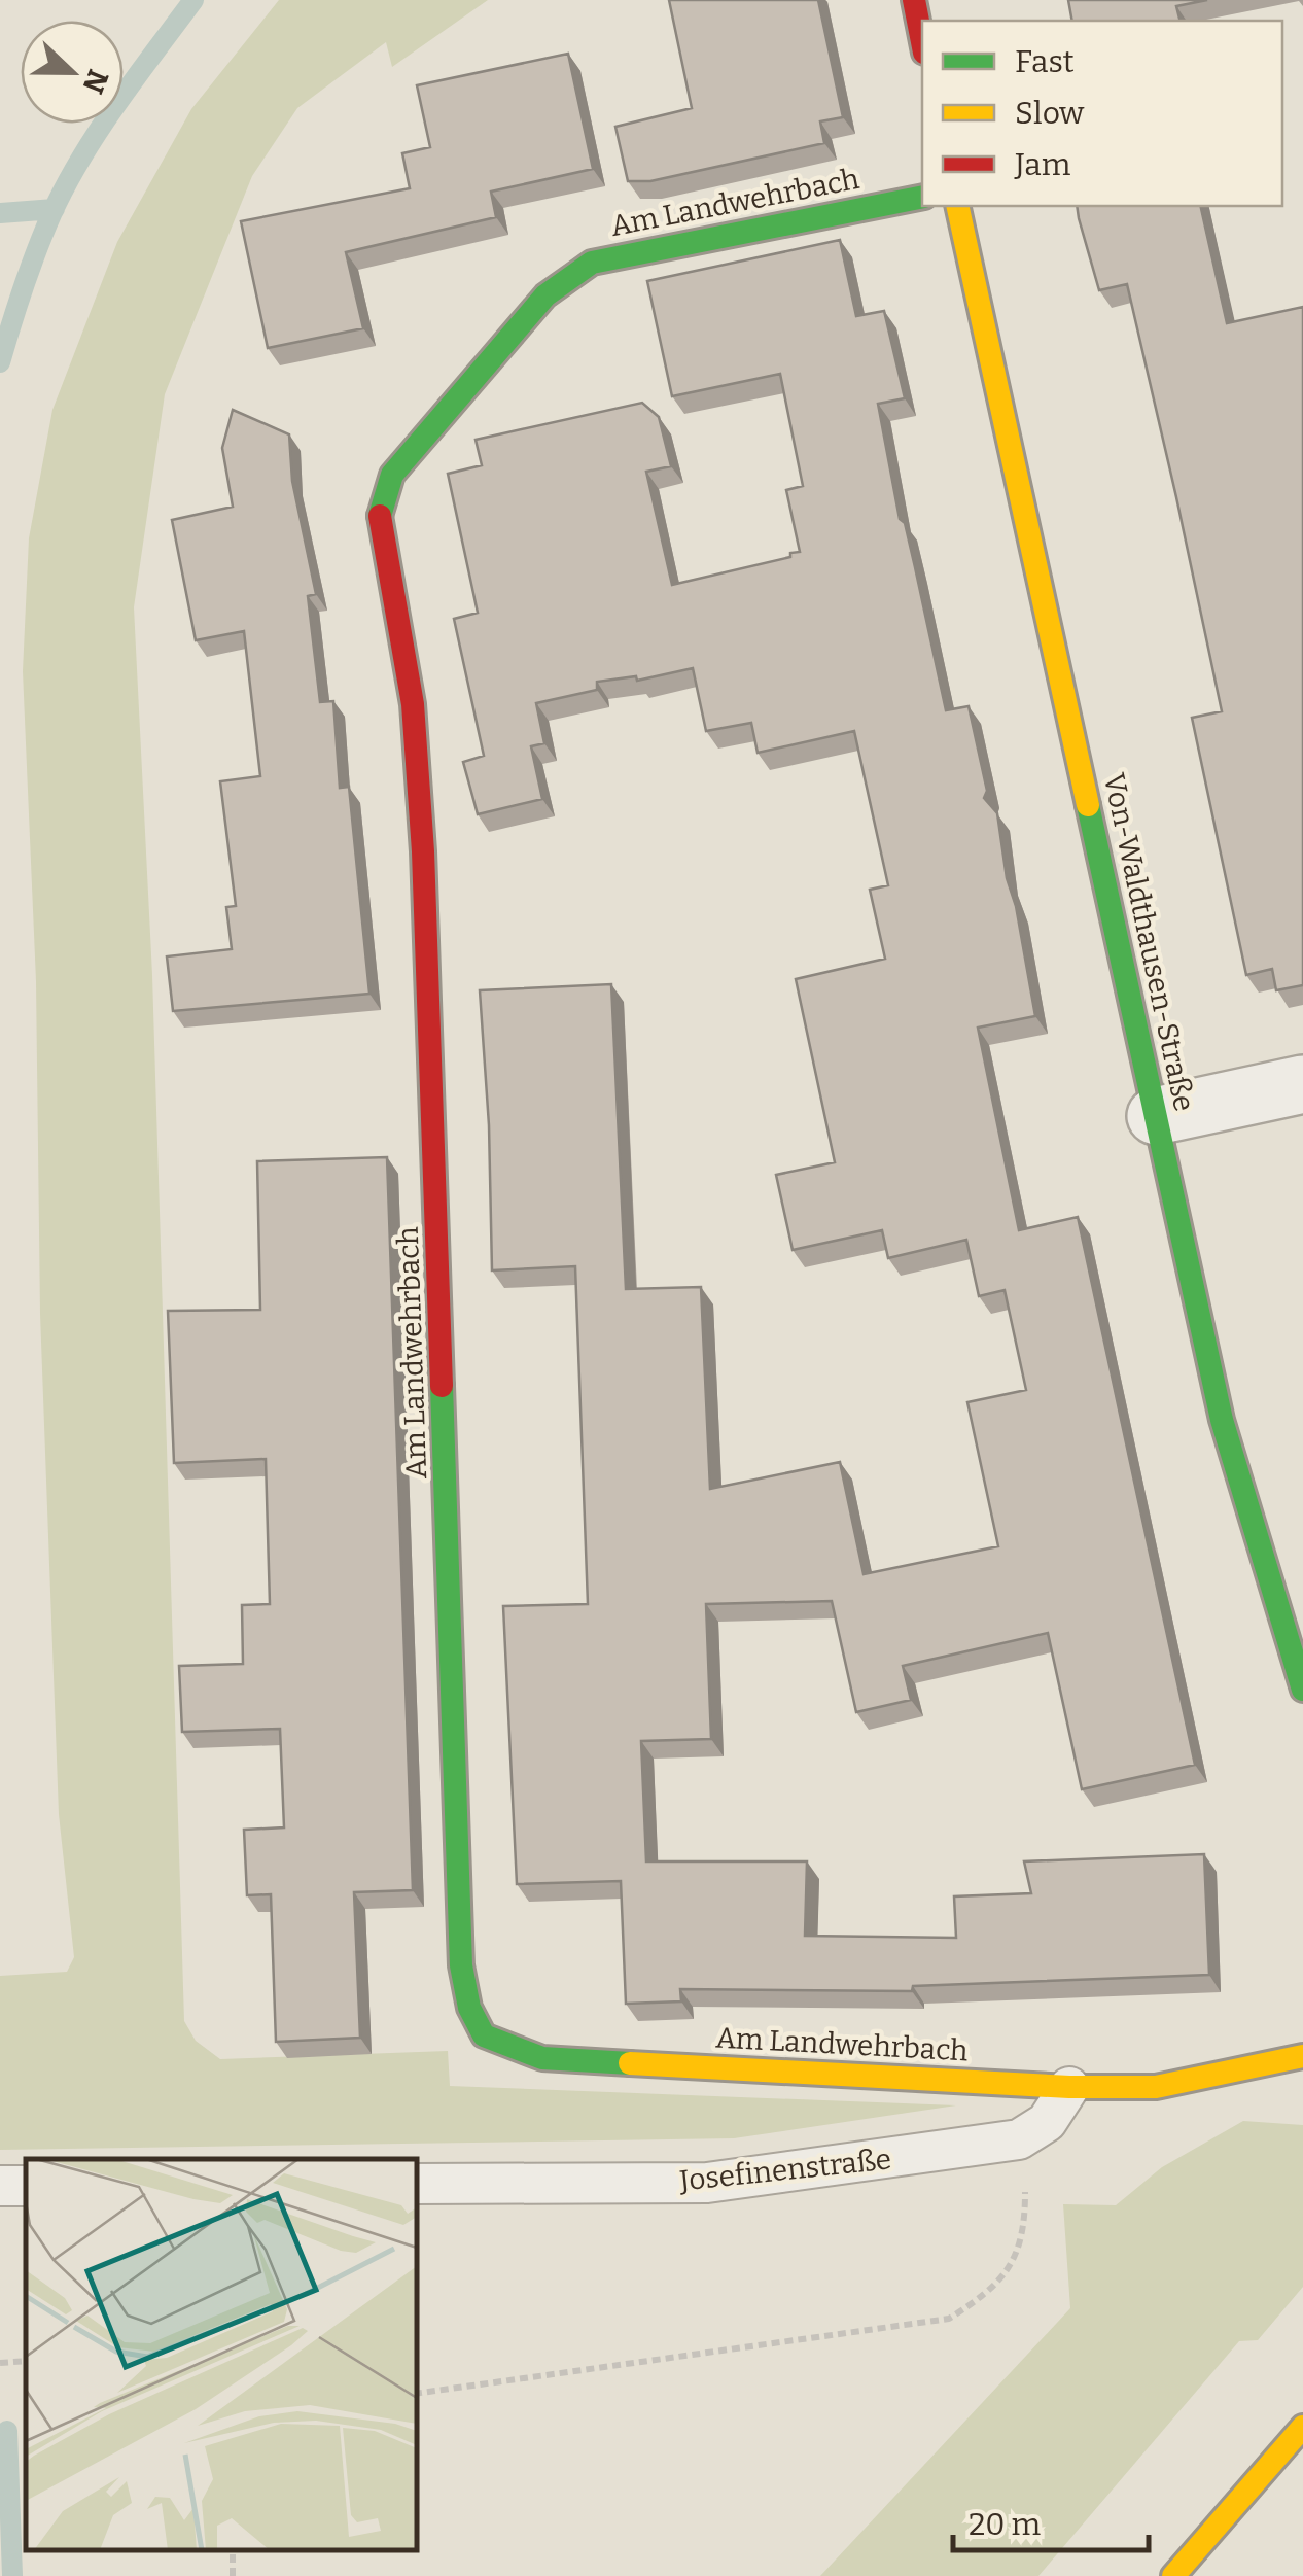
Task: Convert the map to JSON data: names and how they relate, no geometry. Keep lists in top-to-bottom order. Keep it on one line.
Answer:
{"streets":{"main road":["Am Landwehrbach","Von-Waldthausen-Straße"],"lane":["Josefinenstraße"]},"legend":["Fast","Slow","Jam"],"scale_bar":"20 m","north":"right"}
